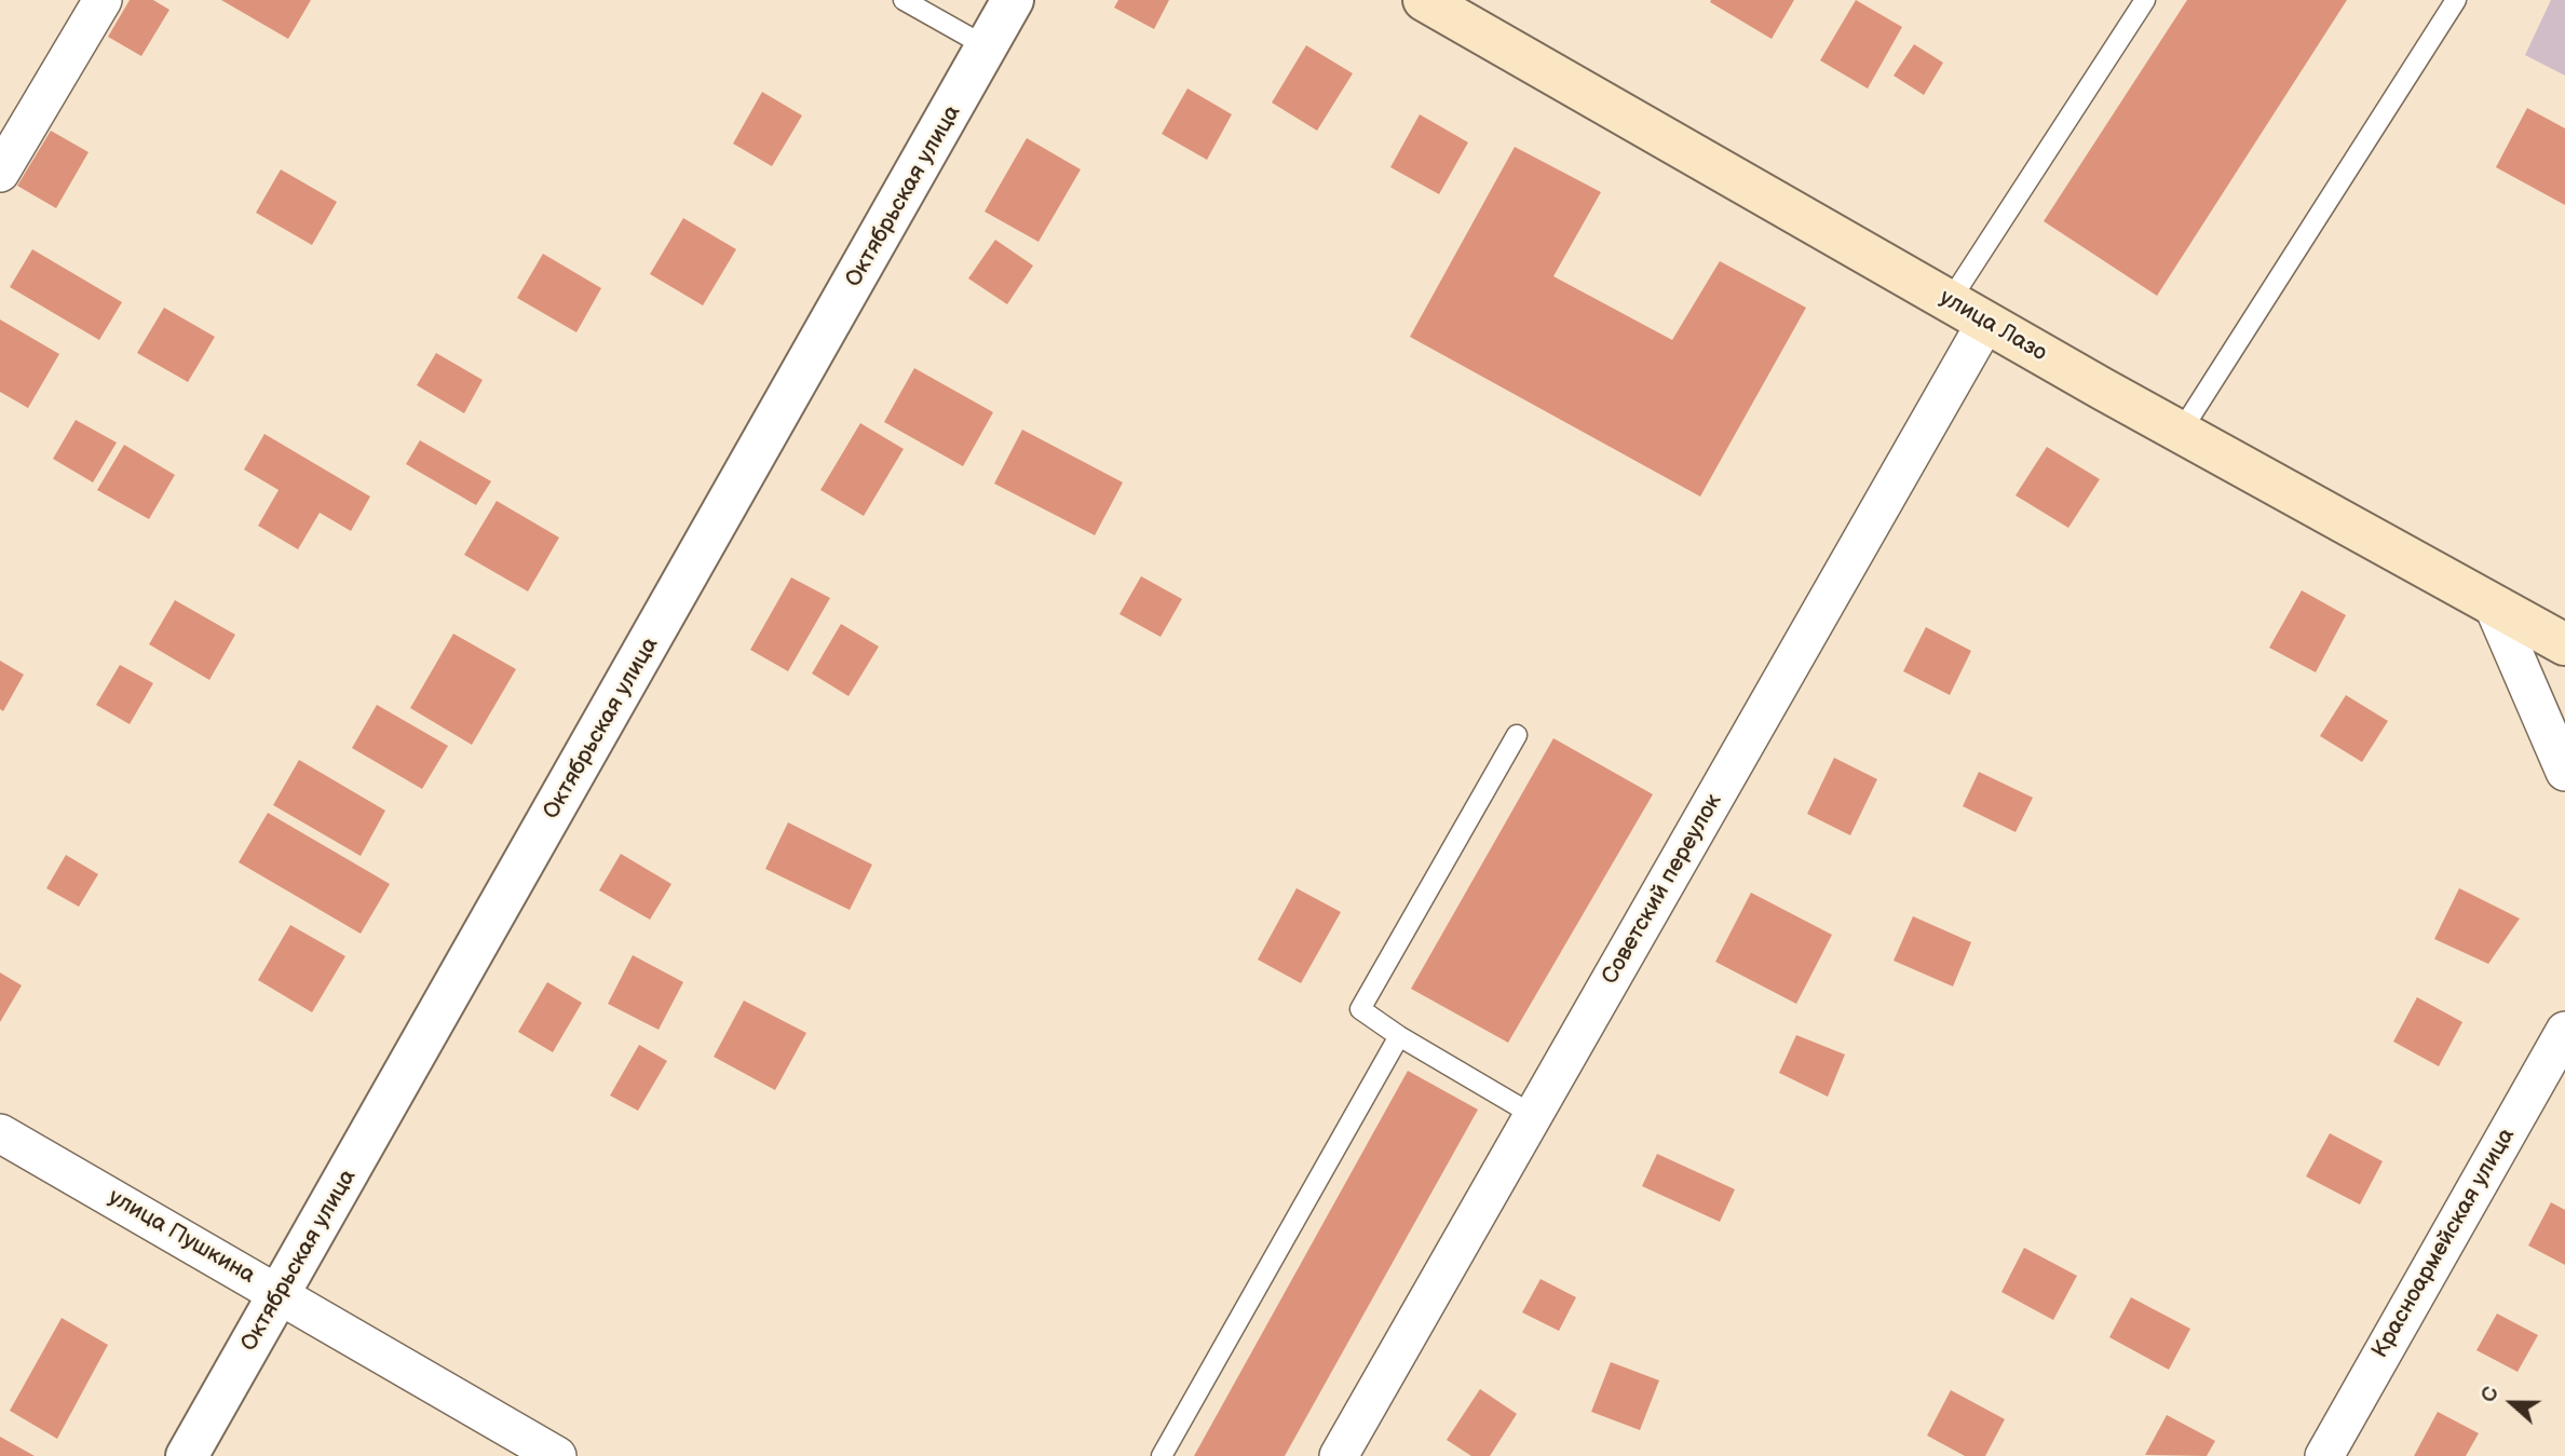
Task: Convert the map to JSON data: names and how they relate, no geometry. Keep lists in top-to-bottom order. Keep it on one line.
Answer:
{"streets":{"main road":["улица Лазо"],"street":["Октябрьская улица","Советский переулок","улица Пушкина","Красноармейская улица"]},"crossings":[["Октябрьская улица","улица Пушкина"],["улица Лазо","Советский переулок"]],"north":"left"}
